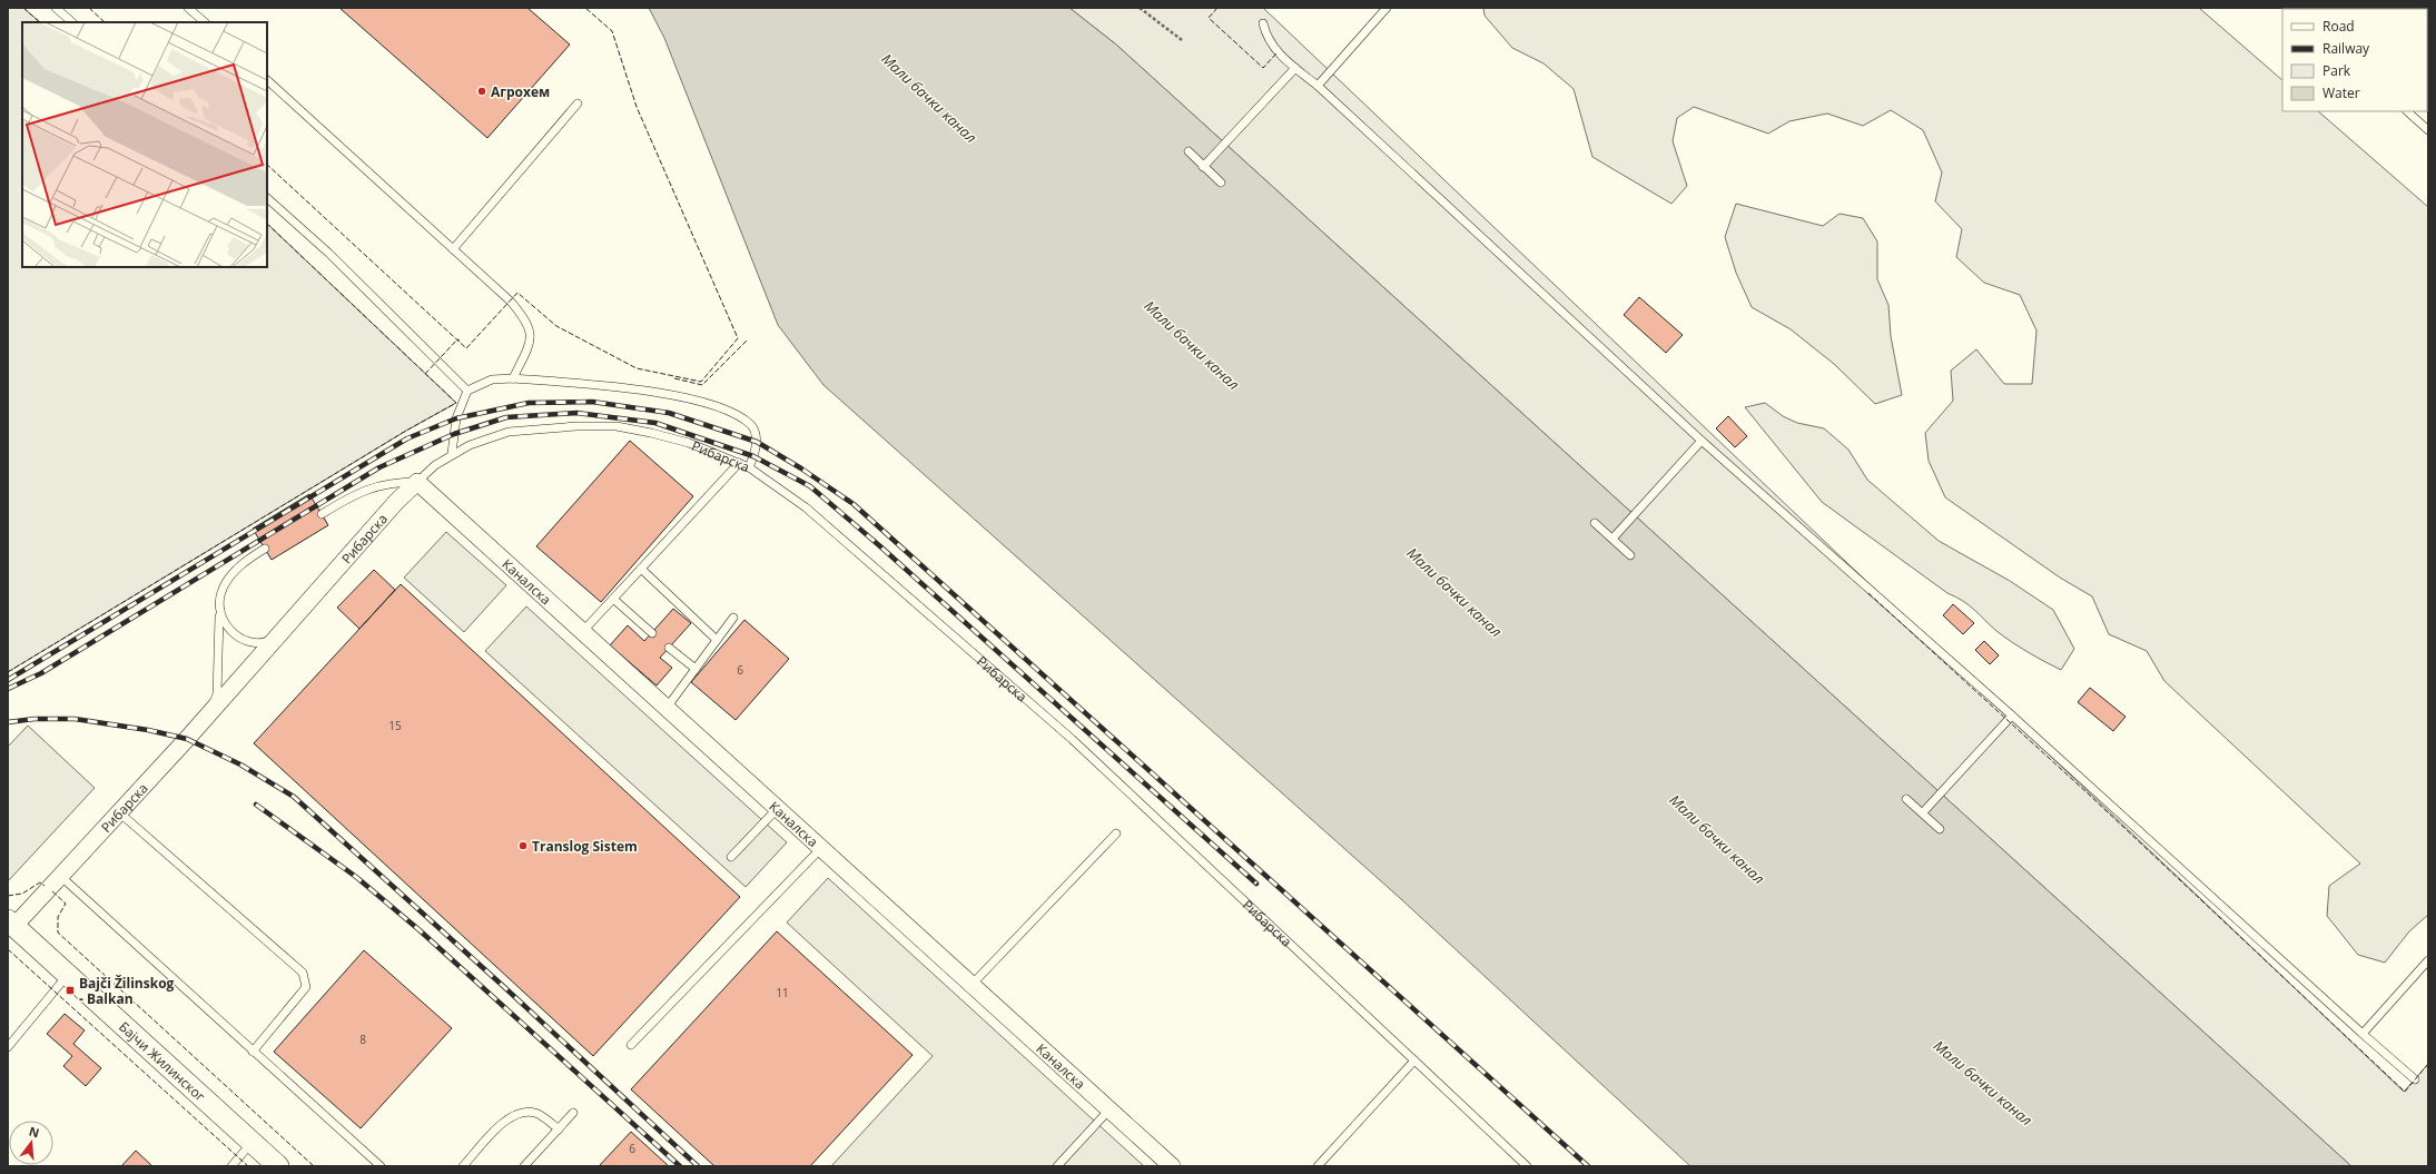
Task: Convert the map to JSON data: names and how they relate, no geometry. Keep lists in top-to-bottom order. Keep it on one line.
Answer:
{"streets":{"street":["Рибарска","Каналска","Бајчи Жилинског"]},"crossings":[["Рибарска","Каналска"],["Рибарска","Бајчи Жилинског"]],"water":["Мали бачки канал"],"places":{"other":["Агрохем","Translog Sistem"],"transit":["Bajči Žilinskog - Balkan"]},"house_numbers":["6","15","11","8","6"],"legend":["Road","Railway","Park","Water"],"north":"top"}
